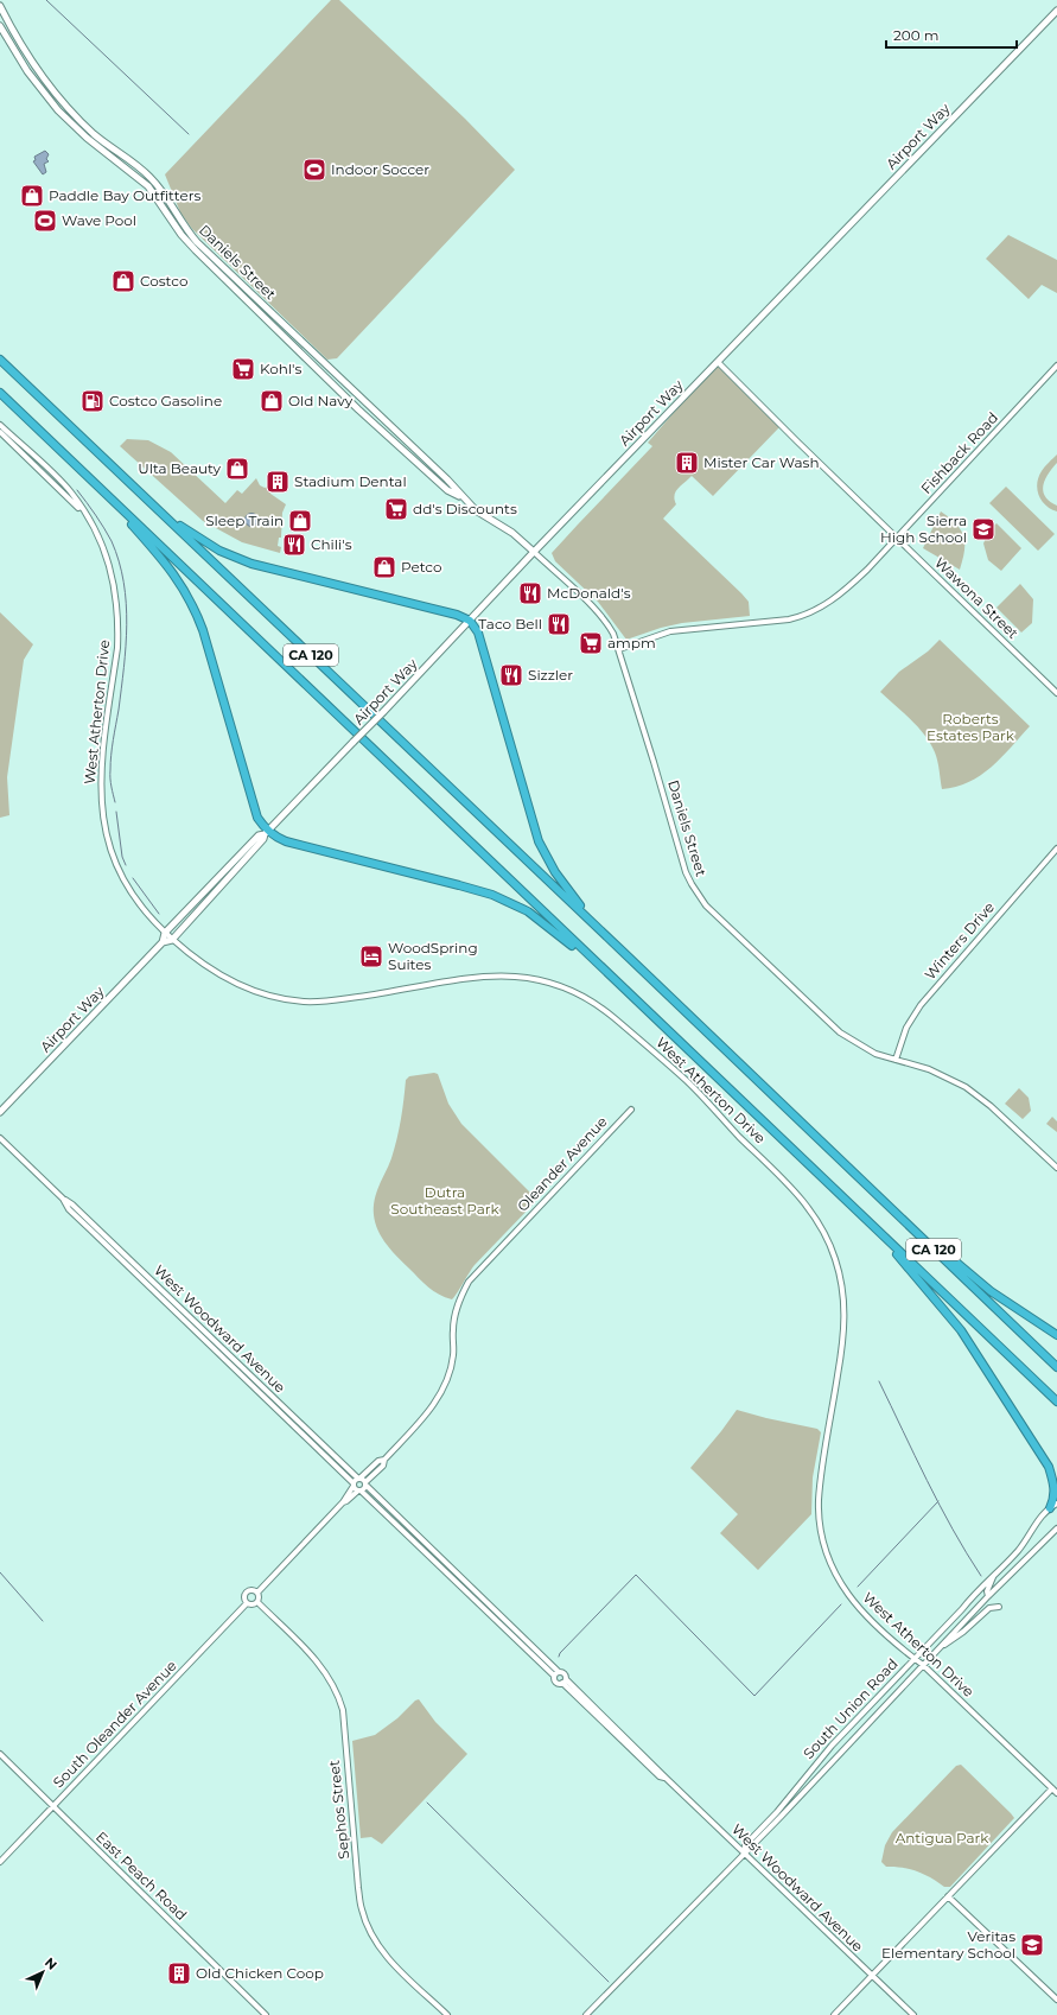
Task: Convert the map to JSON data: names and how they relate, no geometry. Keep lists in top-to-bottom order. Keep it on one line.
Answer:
{"streets":{"highway":["CA 120"],"main road":["Airport Way","Daniels Street"],"street":["Fishback Road","Wawona Street","West Atherton Drive","Winters Drive","Oleander Avenue","West Woodward Avenue","South Union Road","South Oleander Avenue","Sephos Street","East Peach Road"]},"crossings":[["Airport Way","Daniels Street"],["Airport Way","Wawona Street"],["Airport Way","West Atherton Drive"],["Daniels Street","Fishback Road"],["Daniels Street","Winters Drive"],["Fishback Road","Wawona Street"],["West Atherton Drive","South Union Road"],["West Woodward Avenue","South Union Road"],["South Oleander Avenue","Sephos Street"],["South Oleander Avenue","East Peach Road"]],"parks":["Roberts Estates Park","Dutra Southeast Park","Antigua Park"],"places":{"sports":["Indoor Soccer","Wave Pool"],"shop":["Paddle Bay Outfitters","Costco","Old Navy","Ulta Beauty","Sleep Train","Petco"],"supermarket":["Kohl's","dd's Discounts","ampm"],"fuel station":["Costco Gasoline"],"building":["Mister Car Wash","Stadium Dental","Old Chicken Coop"],"school or university":["Sierra High School","Veritas Elementary School"],"restaurant":["Chili's","McDonald's","Taco Bell","Sizzler"],"hotel":["WoodSpring Suites"]},"scale_bar":"200 m","north":"top right"}
